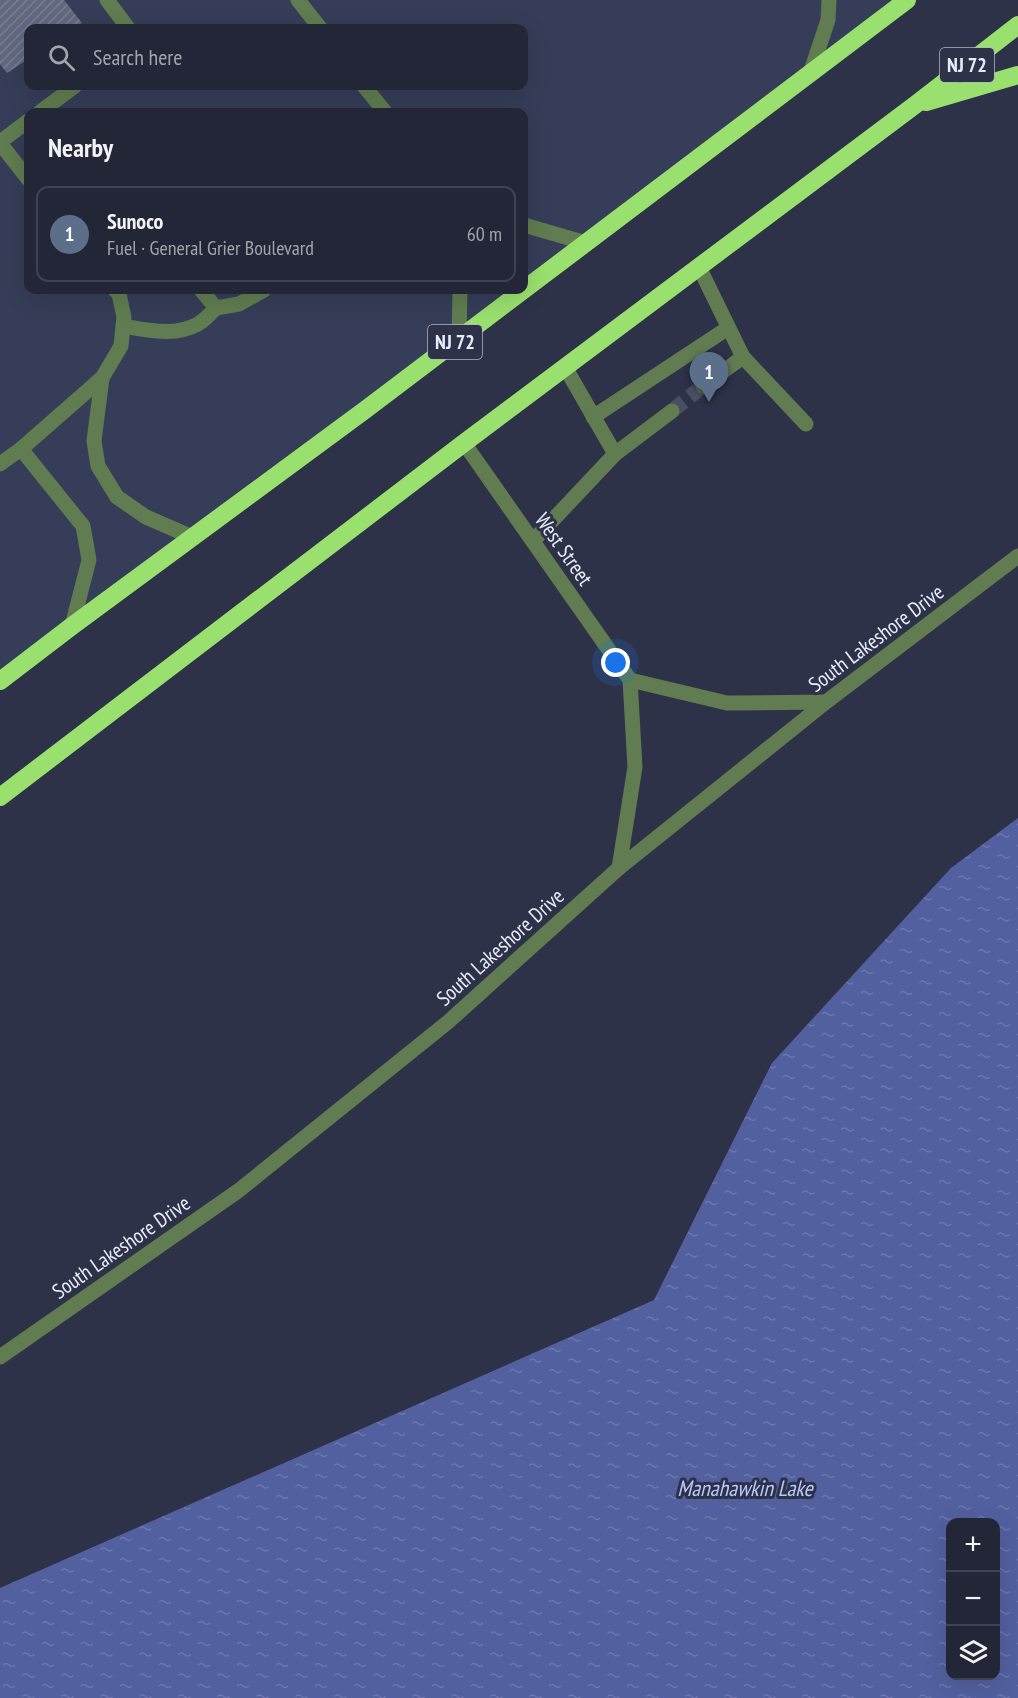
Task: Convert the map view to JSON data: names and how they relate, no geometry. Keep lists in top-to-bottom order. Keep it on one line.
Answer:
{"streets":{"highway":["NJ 72"],"street":["West Street","South Lakeshore Drive"]},"crossings":[["NJ 72","West Street"]],"water":["Manahawkin Lake"],"page":{"search":"Search here","heading":"Nearby","list":[{"mark":"1","name":"Sunoco","note":"Fuel · General Grier Boulevard","value":"60 m"}],"pins":"1","map_buttons":["+","−"]}}
